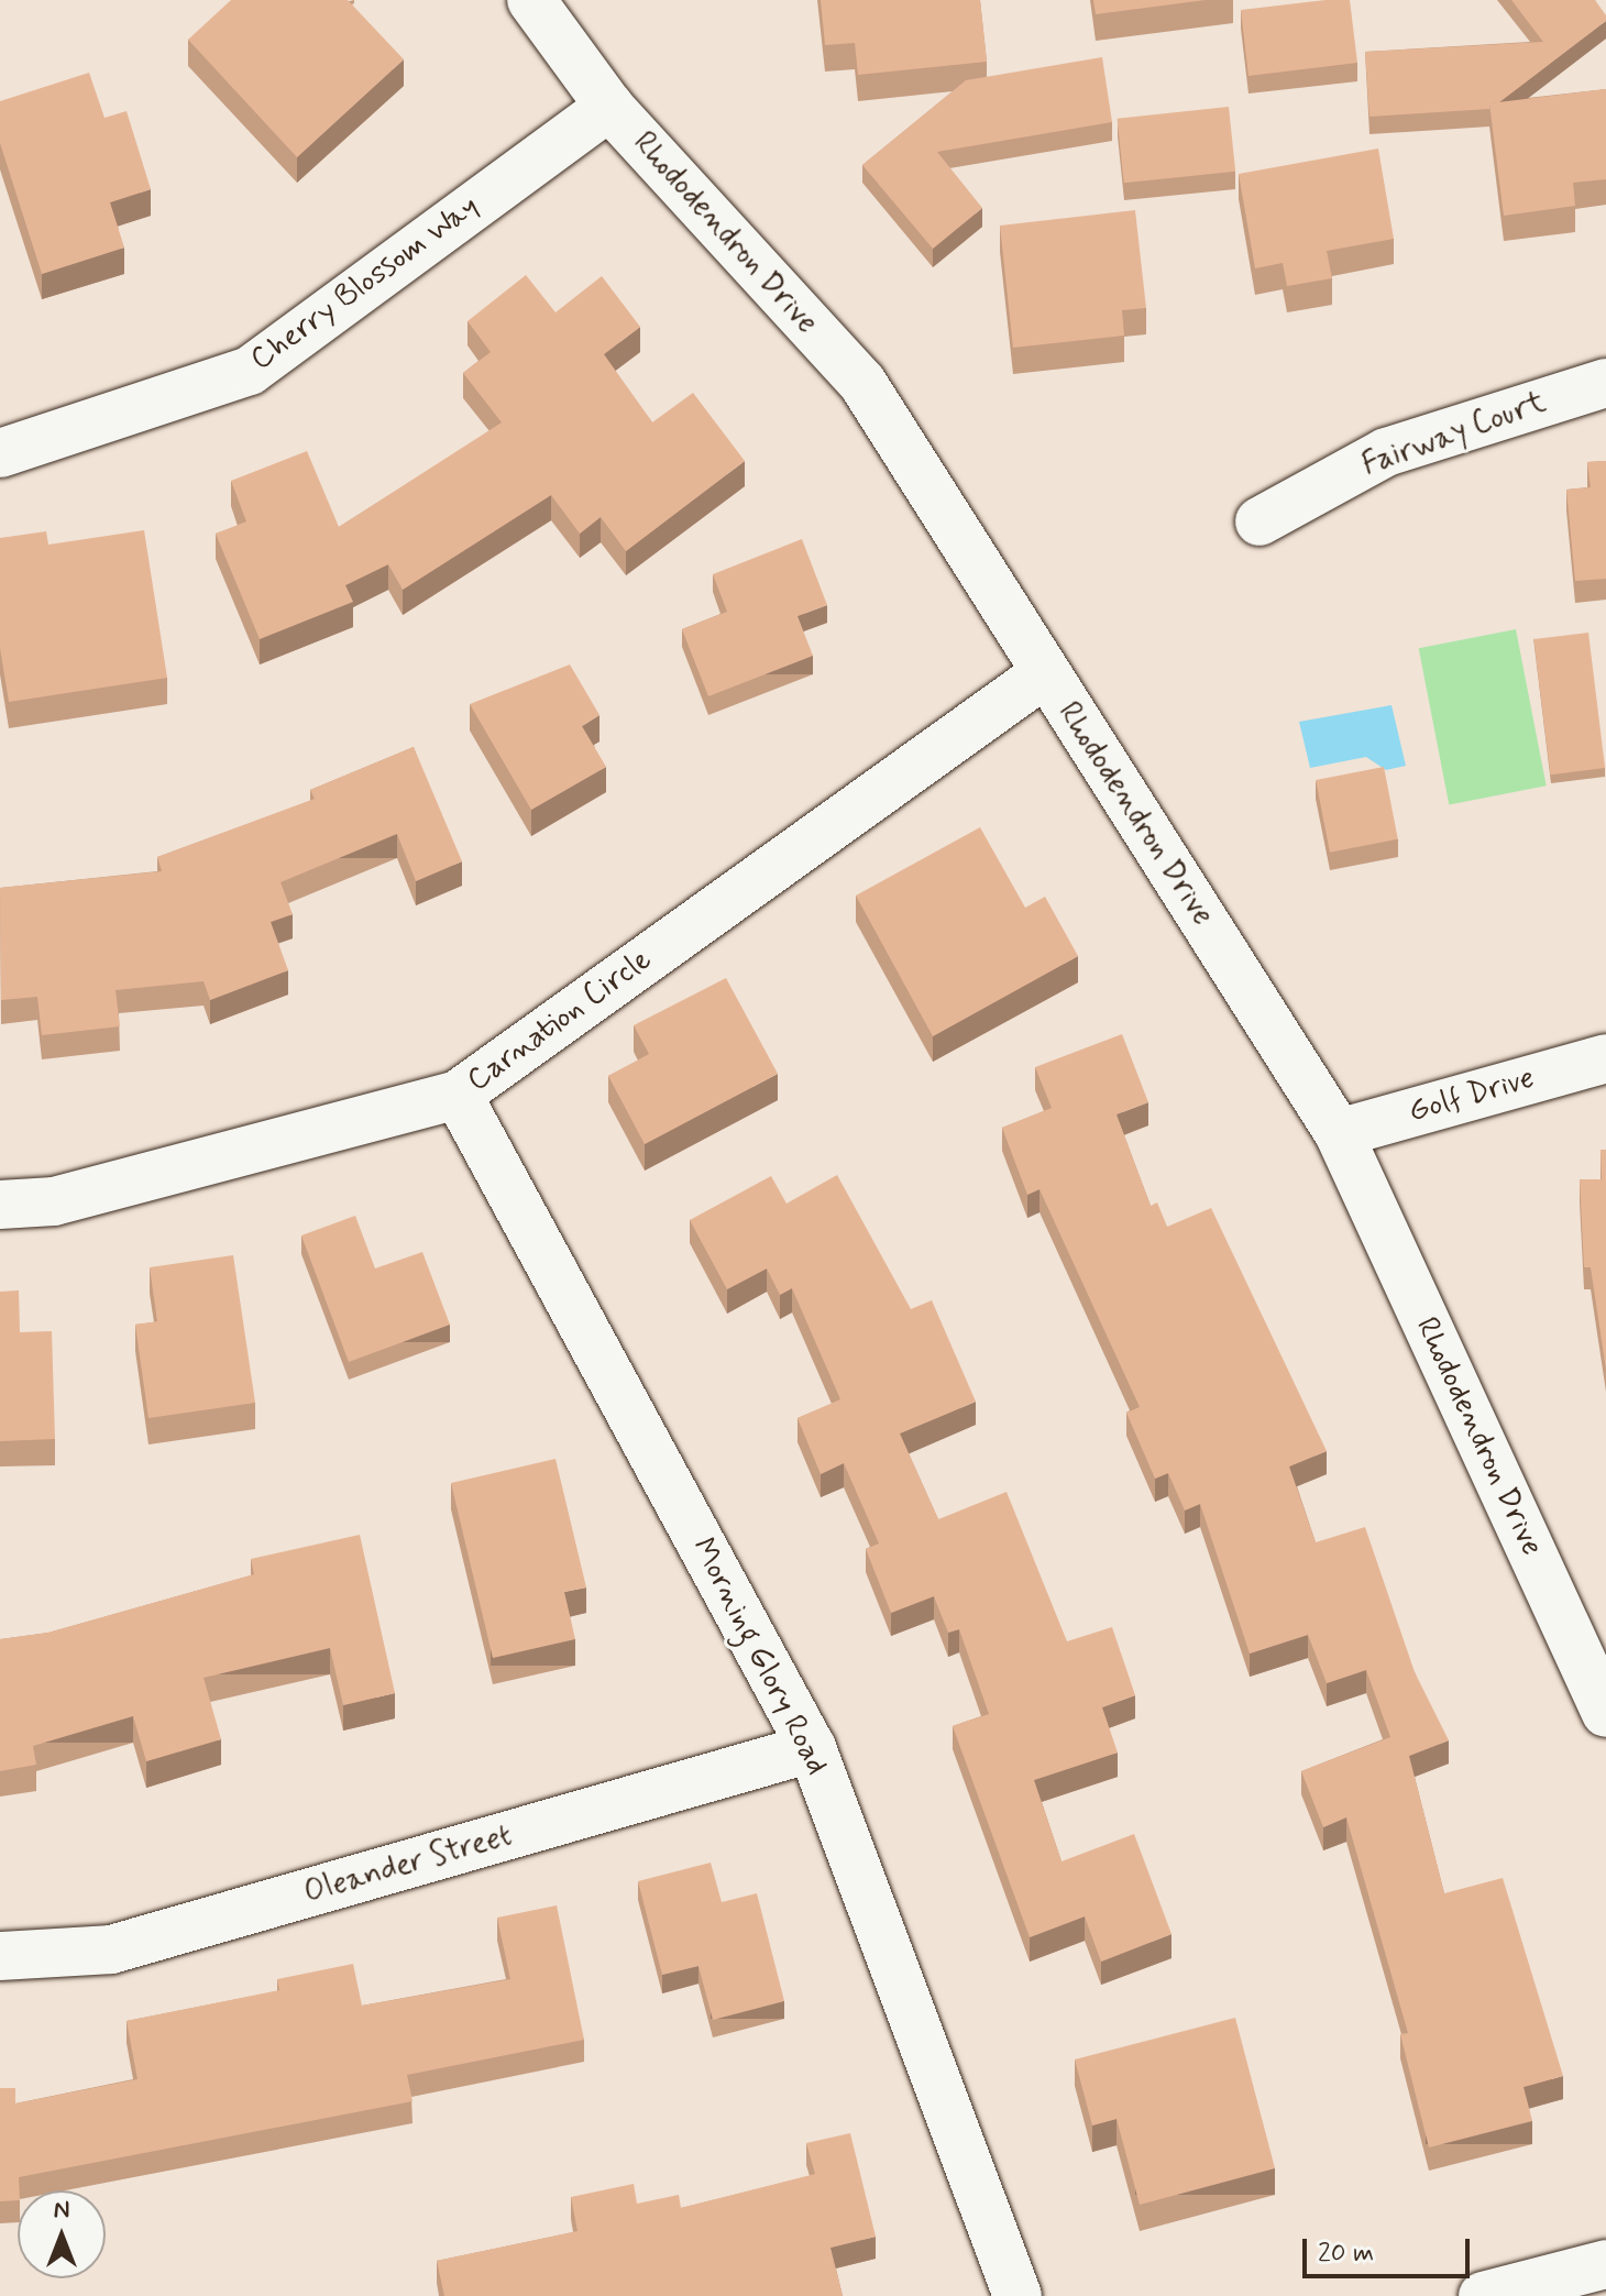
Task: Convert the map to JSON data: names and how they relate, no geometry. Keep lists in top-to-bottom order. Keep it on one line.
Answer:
{"streets":{"street":["Rhododendron Drive","Cherry Blossom Way","Fairway Court","Carnation Circle","Golf Drive","Morning Glory Road","Oleander Street"]},"crossings":[["Rhododendron Drive","Cherry Blossom Way"],["Rhododendron Drive","Carnation Circle"],["Rhododendron Drive","Golf Drive"],["Carnation Circle","Morning Glory Road"],["Morning Glory Road","Oleander Street"]],"scale_bar":"20 m","north":"top"}
